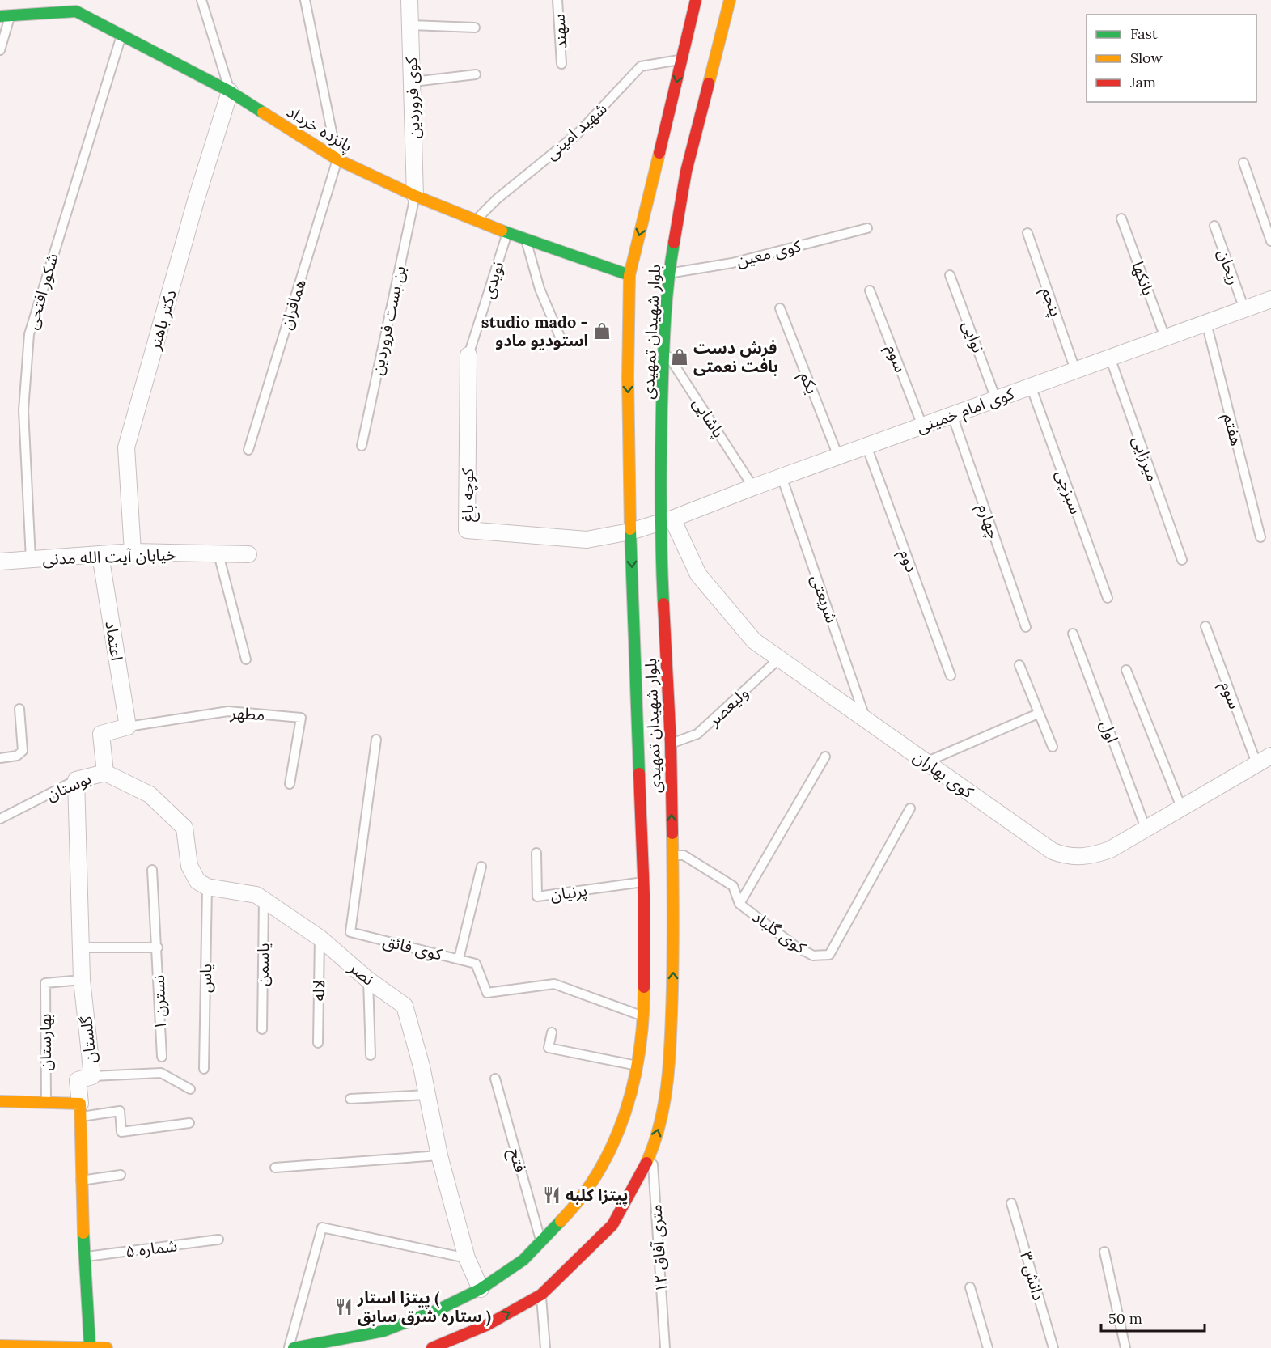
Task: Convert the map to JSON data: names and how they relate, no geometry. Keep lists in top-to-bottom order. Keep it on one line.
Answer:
{"streets":{"main road":["پانزده خرداد","بلوار شهیدان تمهیدی","گلستان"],"street":["کوی فروردین","دکتر باهنر","کوی امام خمینی","کوچه باغ","خیابان آیت الله مدنی","اعتماد","کوی بهاران","بوستان","نصر"],"lane":["سهند","شهید امینی","کوی معین","ریحان","بانکها","نویدی","شکور افتحی","پنجم","همافران","بن بست فروردین","نوایی","سوم","یکم","پاشایی","هفتم","میرزایی","سبزچی","چهارم","دوم","شریعتی","ولیعصر","مطهر","اول","پرنیان","کوی گلباد","کوی فائق","یاسمن","یاس","لاله","نسترن ۱","بهارستان","فتح","شماره ۵","۱۲ متری آفاق","دانش ۳"]},"crossings":[["کوی فروردین","پانزده خرداد"],["کوی فروردین","بن بست فروردین"],["پانزده خرداد","شهید امینی"],["پانزده خرداد","نویدی"],["پانزده خرداد","شکور افتحی"],["پانزده خرداد","همافران"],["پانزده خرداد","دکتر باهنر"],["پانزده خرداد","بن بست فروردین"],["پانزده خرداد","بلوار شهیدان تمهیدی"],["شهید امینی","بلوار شهیدان تمهیدی"],["کوی معین","بلوار شهیدان تمهیدی"],["ریحان","کوی امام خمینی"],["بانکها","کوی امام خمینی"],["نویدی","کوچه باغ"],["شکور افتحی","خیابان آیت الله مدنی"],["پنجم","کوی امام خمینی"],["دکتر باهنر","خیابان آیت الله مدنی"],["بلوار شهیدان تمهیدی","کوی امام خمینی"],["بلوار شهیدان تمهیدی","پاشایی"],["بلوار شهیدان تمهیدی","کوچه باغ"],["بلوار شهیدان تمهیدی","ولیعصر"],["بلوار شهیدان تمهیدی","کوی بهاران"],["بلوار شهیدان تمهیدی","پرنیان"],["بلوار شهیدان تمهیدی","کوی گلباد"],["بلوار شهیدان تمهیدی","کوی فائق"],["بلوار شهیدان تمهیدی","نصر"],["بلوار شهیدان تمهیدی","فتح"],["بلوار شهیدان تمهیدی","۱۲ متری آفاق"],["نوایی","کوی امام خمینی"],["سوم","کوی امام خمینی"],["سوم","کوی بهاران"],["یکم","کوی امام خمینی"],["کوی امام خمینی","پاشایی"],["کوی امام خمینی","هفتم"],["کوی امام خمینی","میرزایی"],["کوی امام خمینی","سبزچی"],["کوی امام خمینی","کوچه باغ"],["کوی امام خمینی","چهارم"],["کوی امام خمینی","دوم"],["کوی امام خمینی","شریعتی"],["کوی امام خمینی","کوی بهاران"],["خیابان آیت الله مدنی","اعتماد"],["شریعتی","کوی بهاران"],["اعتماد","مطهر"],["اعتماد","بوستان"],["ولیعصر","کوی بهاران"],["مطهر","بوستان"],["اول","کوی بهاران"],["بوستان","گلستان"],["یاسمن","نصر"],["نصر","یاس"],["نصر","لاله"],["گلستان","بهارستان"],["گلستان","شماره ۵"]],"places":{"shop":["studio mado - استودیو مادو","فرش دست بافت نعمتی"],"restaurant":["پیتزا کلبه","پیتزا استار ( ستاره شرق سابق )"]},"legend":["Fast","Slow","Jam"],"scale_bar":"50 m"}
